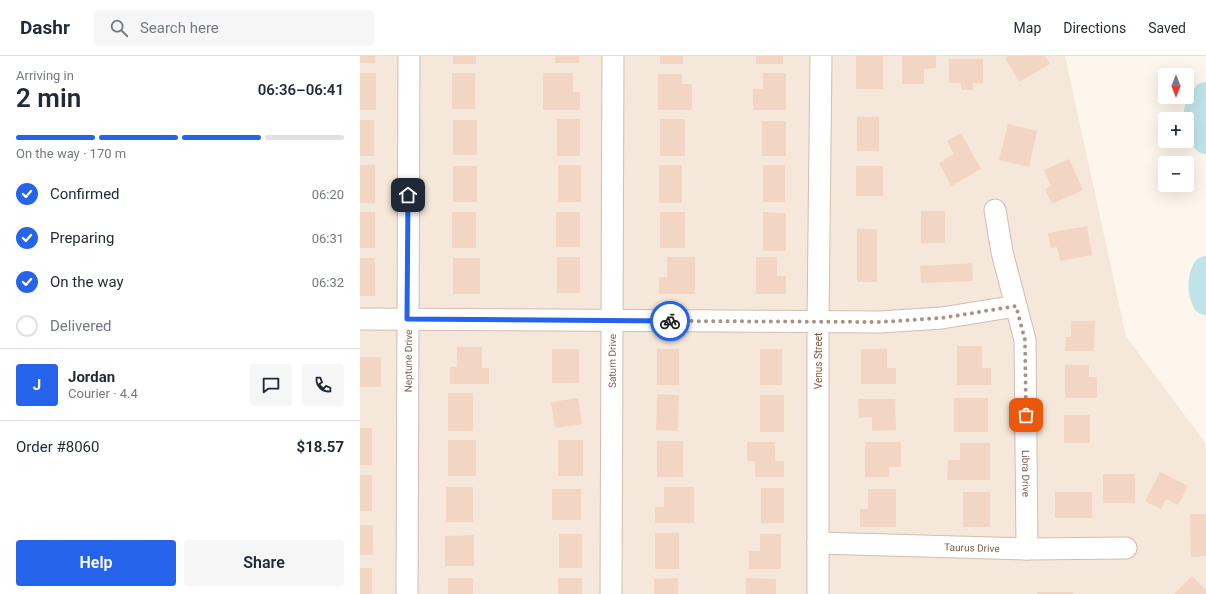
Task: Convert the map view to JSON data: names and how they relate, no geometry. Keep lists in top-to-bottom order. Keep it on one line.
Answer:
{"streets":{"street":["Neptune Drive","Saturn Drive","Venus Street","Libra Drive","Taurus Drive"]},"crossings":[["Venus Street","Taurus Drive"],["Libra Drive","Taurus Drive"]],"north":"bottom","page":{"header":"Dashr","search":"Search here","nav":["Map","Directions","Saved"],"heading":["2 min","Arriving in","06:36–06:41"],"panel":["Jordan","Courier · 4.4","Order #8060","$18.57"],"map_buttons":["+","−"],"bar":"On the way · 170 m","list":[["Confirmed","06:20"],["Preparing","06:31"],["On the way","06:32"],"Delivered"],"round":"J","buttons":["Help","Share"]}}
